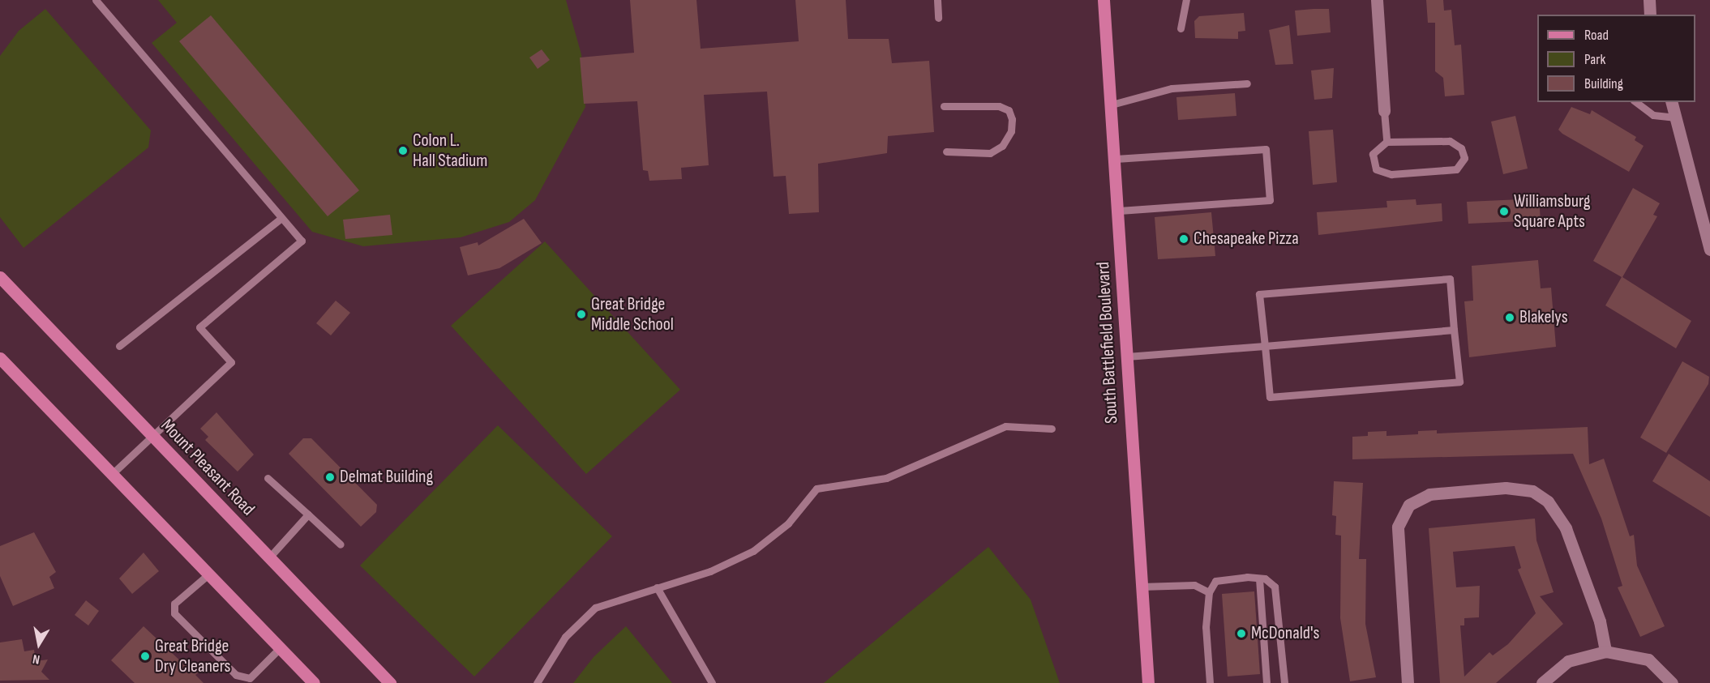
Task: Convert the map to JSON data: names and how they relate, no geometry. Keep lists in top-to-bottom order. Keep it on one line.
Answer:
{"streets":{"main road":["South Battlefield Boulevard","Mount Pleasant Road"]},"places":["Colon L. Hall Stadium","Williamsburg Square Apts","Chesapeake Pizza","Great Bridge Middle School","Blakelys","Delmat Building","McDonald's","Great Bridge Dry Cleaners"],"legend":["Road","Park","Building"],"north":"bottom"}
